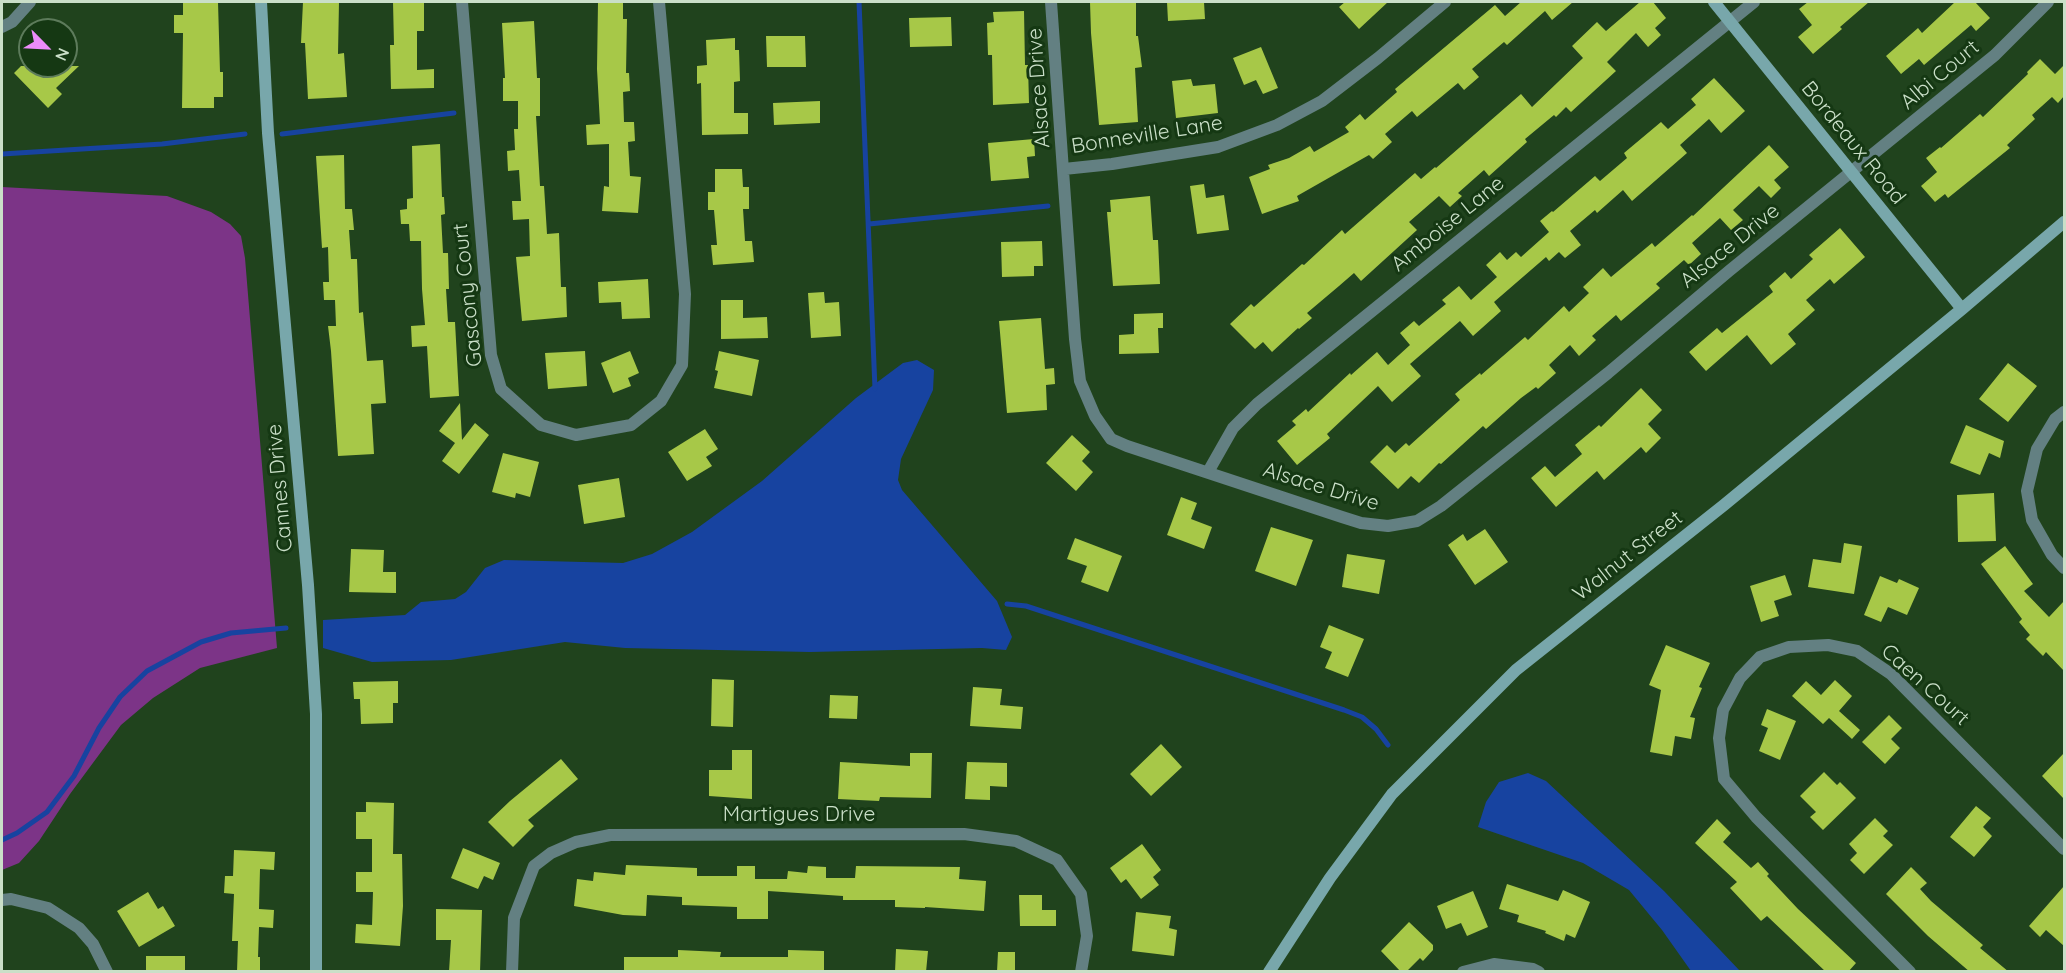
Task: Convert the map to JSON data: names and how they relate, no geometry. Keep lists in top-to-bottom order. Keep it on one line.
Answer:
{"streets":{"street":["Albi Court","Alsace Drive","Bonneville Lane","Bordeaux Road","Amboise Lane","Gascony Court","Cannes Drive","Walnut Street","Caen Court","Martigues Drive"]},"crossings":[["Albi Court","Alsace Drive"],["Albi Court","Bordeaux Road"],["Alsace Drive","Bonneville Lane"],["Alsace Drive","Bordeaux Road"],["Alsace Drive","Amboise Lane"],["Bordeaux Road","Amboise Lane"],["Bordeaux Road","Walnut Street"]],"north":"bottom right"}
